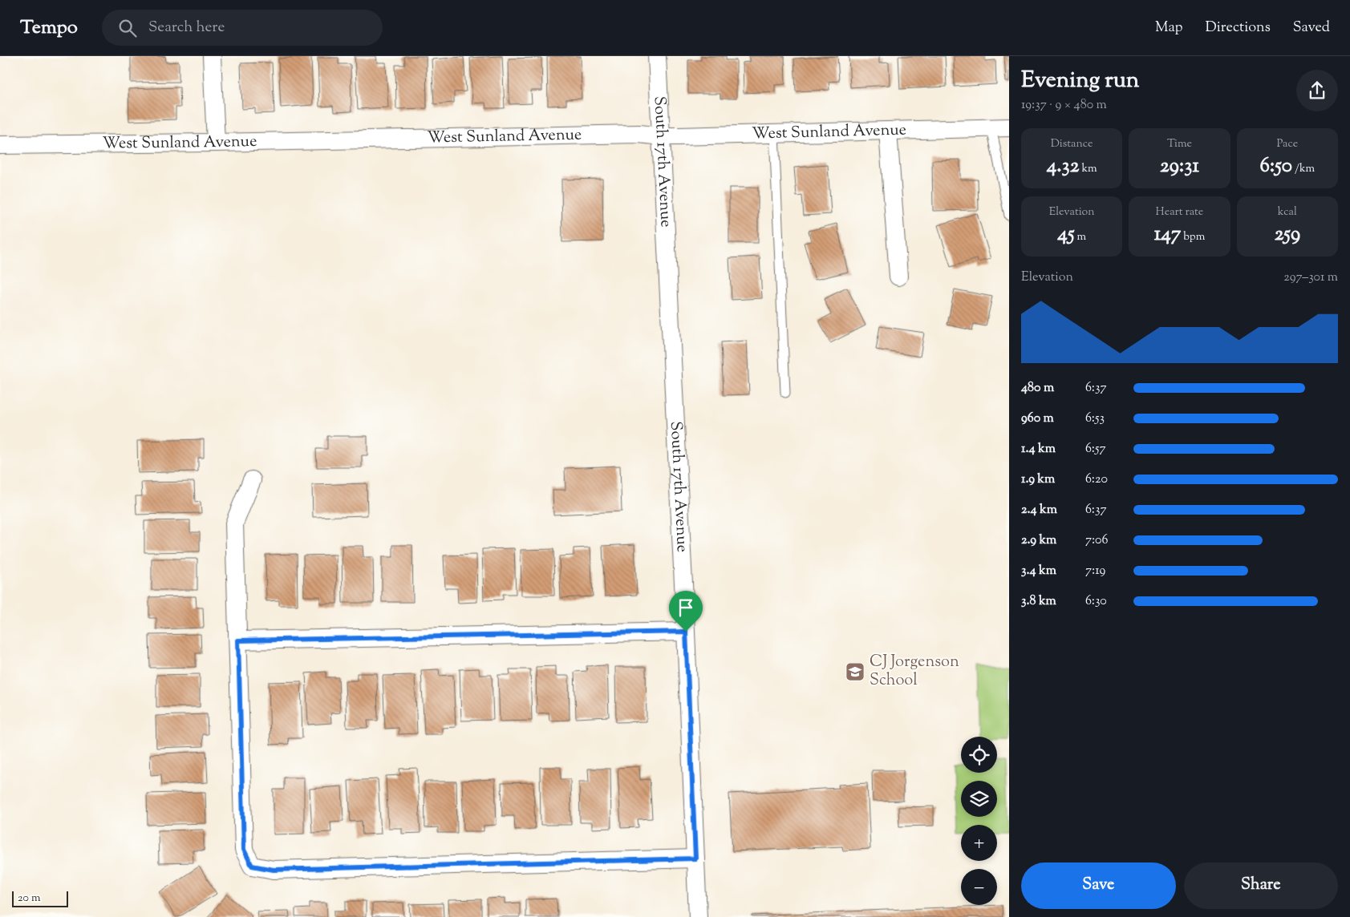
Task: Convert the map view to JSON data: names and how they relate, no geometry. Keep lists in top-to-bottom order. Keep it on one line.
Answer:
{"streets":{"street":["West Sunland Avenue","South 17th Avenue"]},"crossings":[["West Sunland Avenue","South 17th Avenue"]],"places":{"school or university":["CJ Jorgenson School"]},"scale_bar":"20 m","page":{"header":"Tempo","search":"Search here","nav":["Map","Directions","Saved"],"heading":["Evening run","19:37 · 9 × 480 m"],"stats":[["Distance","4.32 km"],["Time","29:31"],["Pace","6:50 /km"],["Elevation","45 m"],["Heart rate","147 bpm"],["kcal","259"]],"chart":["Elevation","297–301 m"],"list":[{"name":"480 m","note":"6:37"},{"name":"960 m","note":"6:53"},{"name":"1.4 km","note":"6:57"},{"name":"1.9 km","note":"6:20"},{"name":"2.4 km","note":"6:37"},{"name":"2.9 km","note":"7:06"},{"name":"3.4 km","note":"7:19"},{"name":"3.8 km","note":"6:30"}],"map_buttons":["+","−"],"buttons":["Save","Share"],"scale":"20 m"}}
